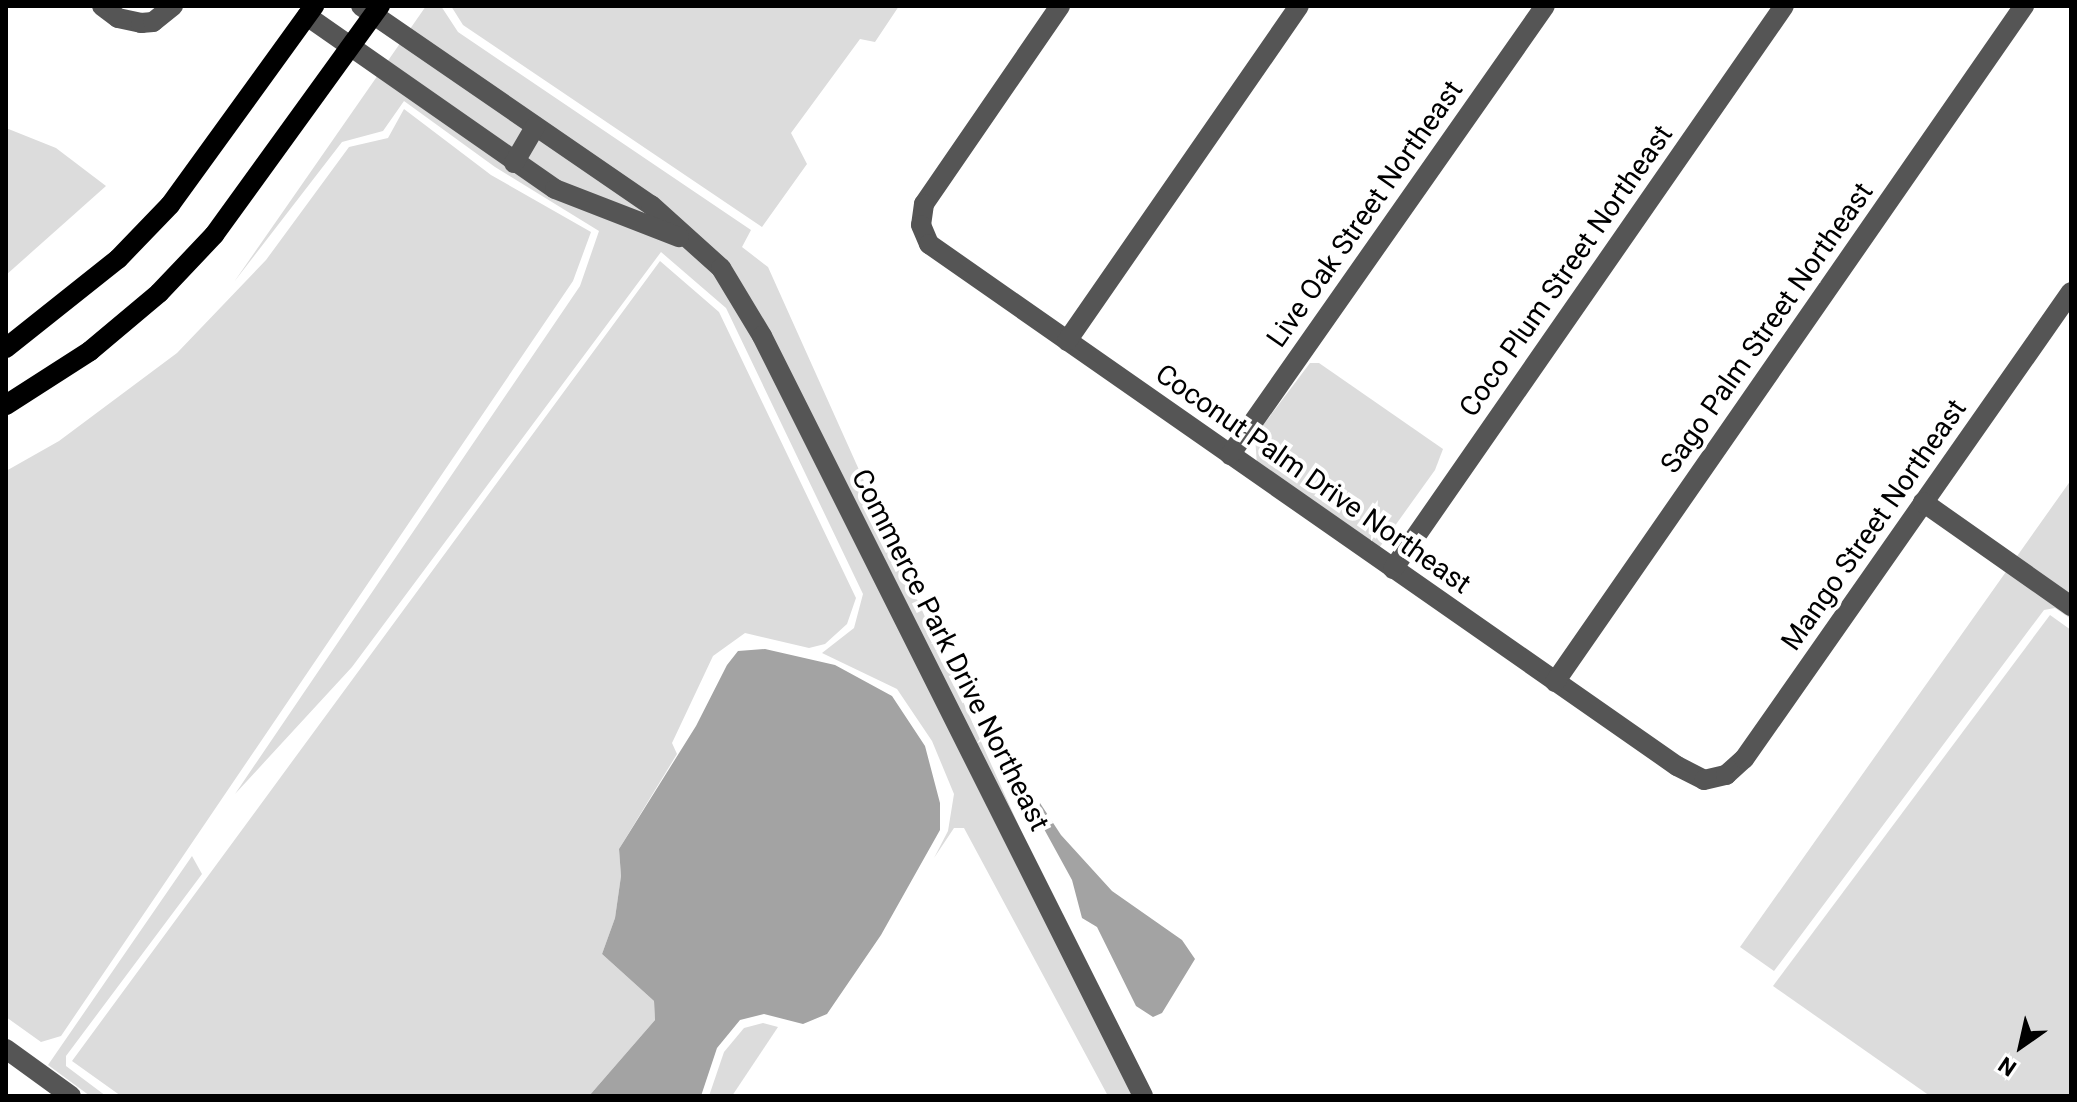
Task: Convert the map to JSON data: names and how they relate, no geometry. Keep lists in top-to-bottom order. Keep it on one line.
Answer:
{"streets":{"street":["Live Oak Street Northeast","Coco Plum Street Northeast","Sago Palm Street Northeast","Coconut Palm Drive Northeast","Mango Street Northeast","Commerce Park Drive Northeast"]},"crossings":[["Live Oak Street Northeast","Coconut Palm Drive Northeast"],["Coco Plum Street Northeast","Coconut Palm Drive Northeast"],["Sago Palm Street Northeast","Coconut Palm Drive Northeast"],["Coconut Palm Drive Northeast","Mango Street Northeast"]],"north":"bottom left"}
